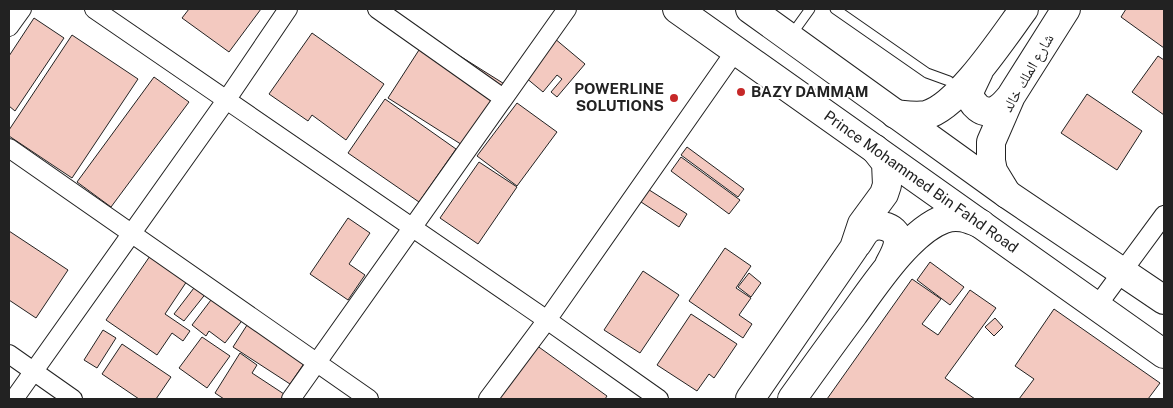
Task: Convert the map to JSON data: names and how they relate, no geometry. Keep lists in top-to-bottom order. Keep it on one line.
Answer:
{"streets":{"main road":["شارع الملك خالد","Prince Mohammed Bin Fahd Road"]},"places":["BAZY DAMMAM","POWERLINE SOLUTIONS"]}
